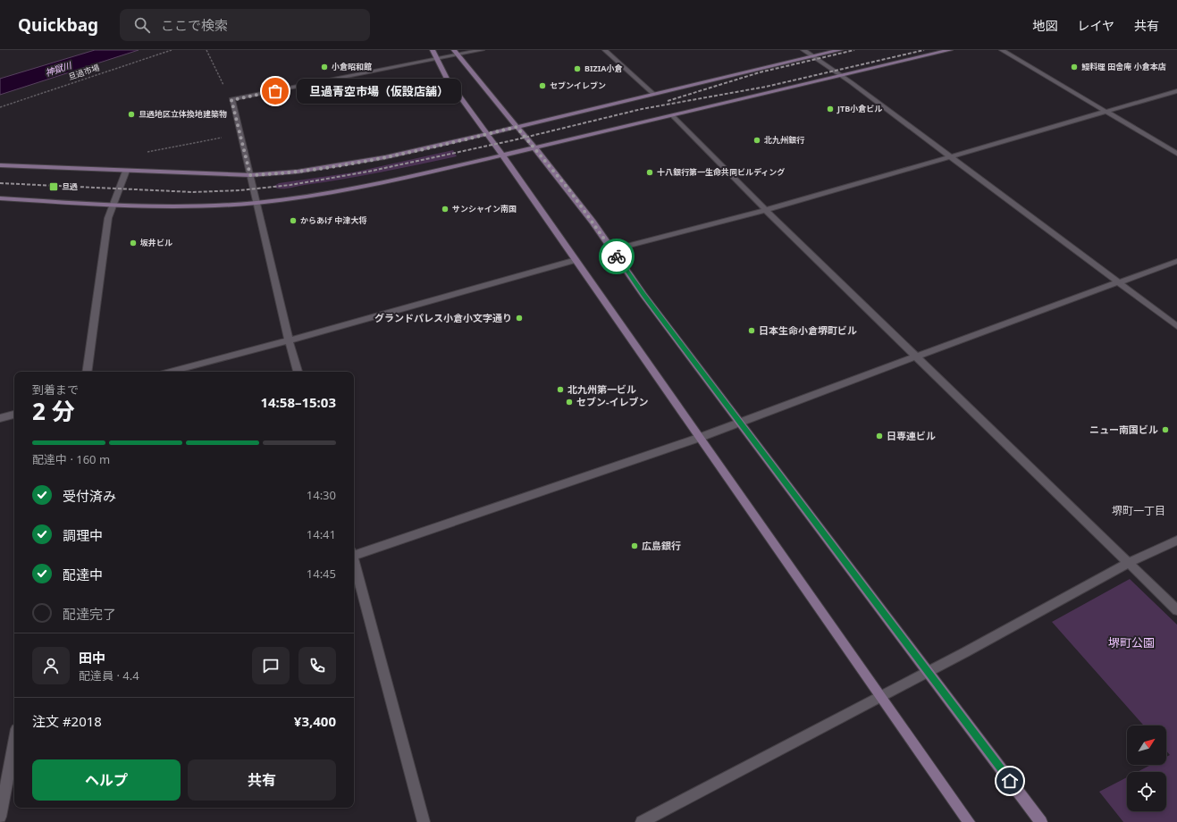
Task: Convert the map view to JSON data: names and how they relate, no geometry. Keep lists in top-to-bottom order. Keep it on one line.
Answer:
{"streets":{"path":["旦過市場"]},"districts":["堺町一丁目"],"water":["神獄川"],"parks":["堺町公園"],"places":{"other":["小倉昭和館","鰻料理 田舎庵 小倉本店","BIZIA小倉","セブンイレブン","旦過青空市場（仮設店舗）","JTB小倉ビル","旦過地区立体換地建築物","北九州銀行","十八銀行第一生命共同ビルディング","サンシャイン南国","からあげ 中津大将","坂井ビル","グランドパレス小倉小文字通り","日本生命小倉堺町ビル","北九州第一ビル","セブン-イレブン","ニュー南国ビル","日専連ビル","広島銀行"],"transit":["旦過"]},"north":"top right","page":{"header":"Quickbag","search":"ここで検索","nav":["地図","レイヤ","共有"],"bubble":"旦過青空市場（仮設店舗）","heading":["2 分","到着まで","14:58–15:03"],"panel":["田中","配達員 · 4.4","注文 #2018","¥3,400"],"bar":"配達中 · 160 m","list":[["受付済み","14:30"],["調理中","14:41"],["配達中","14:45"],"配達完了"],"buttons":["ヘルプ","共有"]}}
